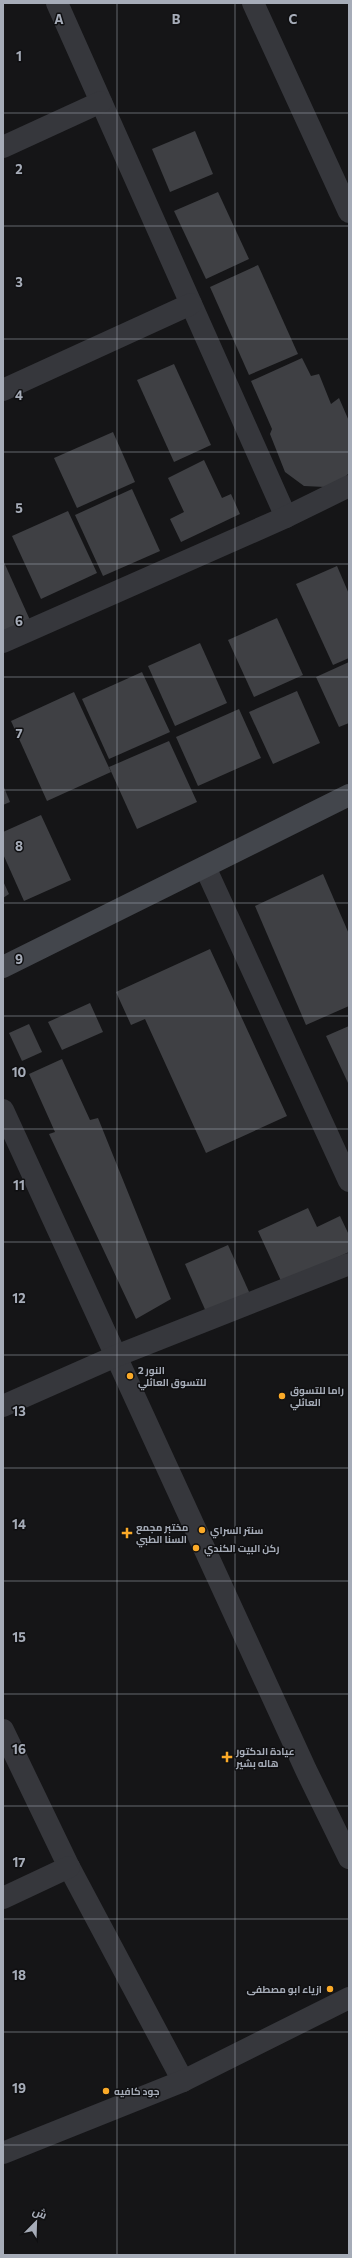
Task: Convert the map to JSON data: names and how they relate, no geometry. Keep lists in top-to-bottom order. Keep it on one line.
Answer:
{"places":{"other":["النور 2 للتسوق العائلي","راما للتسوق العائلي","سنتر السراي","ركن البيت الكندي","ازياء ابو مصطفى","جود كافيه"],"health":["مختبر مجمع السنا الطبي","عيادة الدكتور هاله بشير"]},"north":"top right","grid":{"columns":["A","B","C"],"rows":["1","2","3","4","5","6","7","8","9","10","11","12","13","14","15","16","17","18","19"]}}
